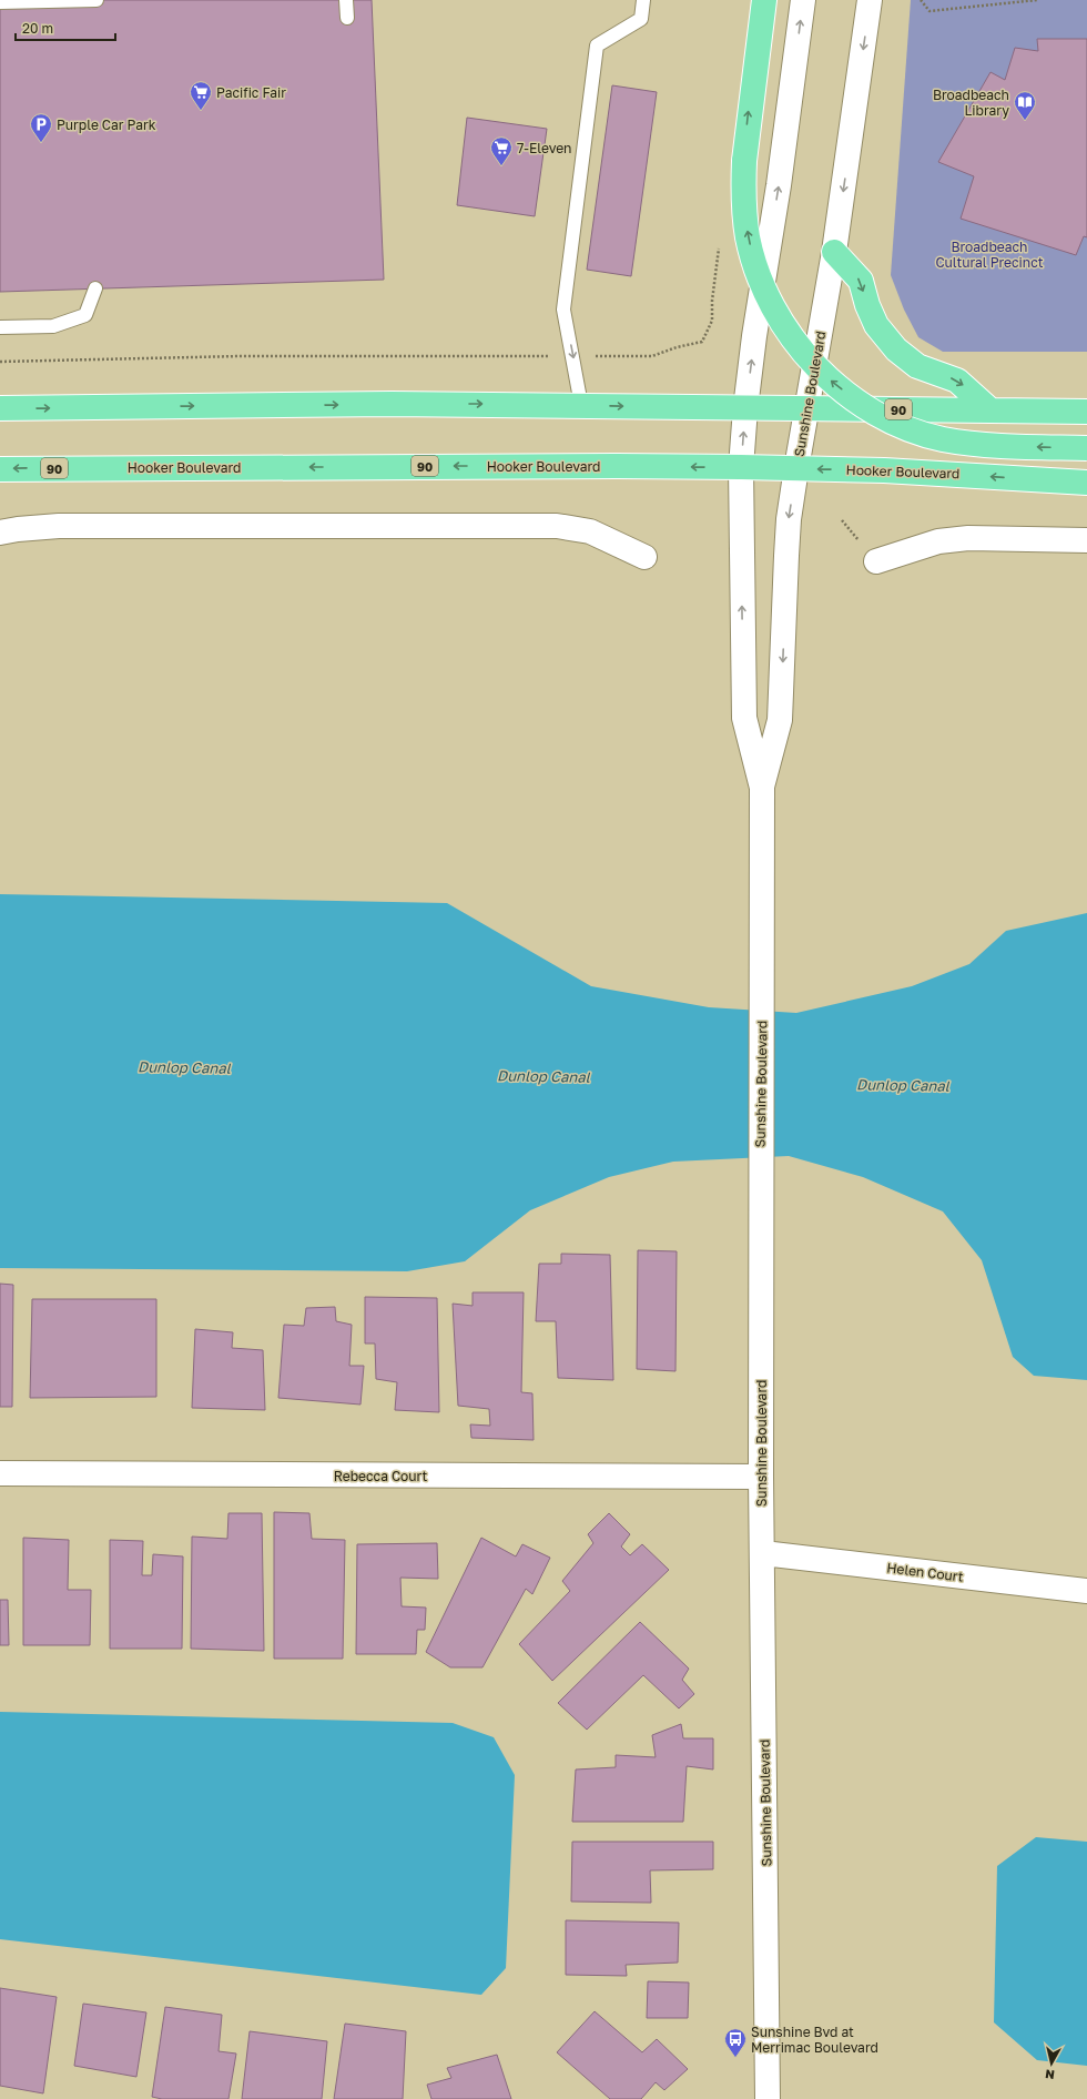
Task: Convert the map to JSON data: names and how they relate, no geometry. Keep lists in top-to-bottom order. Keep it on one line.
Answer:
{"streets":{"main road":["90","Hooker Boulevard"],"street":["Sunshine Boulevard","Rebecca Court","Helen Court"]},"crossings":[["Sunshine Boulevard","90"],["Sunshine Boulevard","Hooker Boulevard"],["Sunshine Boulevard","Rebecca Court"],["Sunshine Boulevard","Helen Court"]],"water":["Dunlop Canal"],"parks":["Broadbeach Cultural Precinct"],"places":{"supermarket":["Pacific Fair","7-Eleven"],"library":["Broadbeach Library"],"parking":["Purple Car Park"],"bus stop":["Sunshine Bvd at Merrimac Boulevard"]},"scale_bar":"20 m","north":"bottom"}
